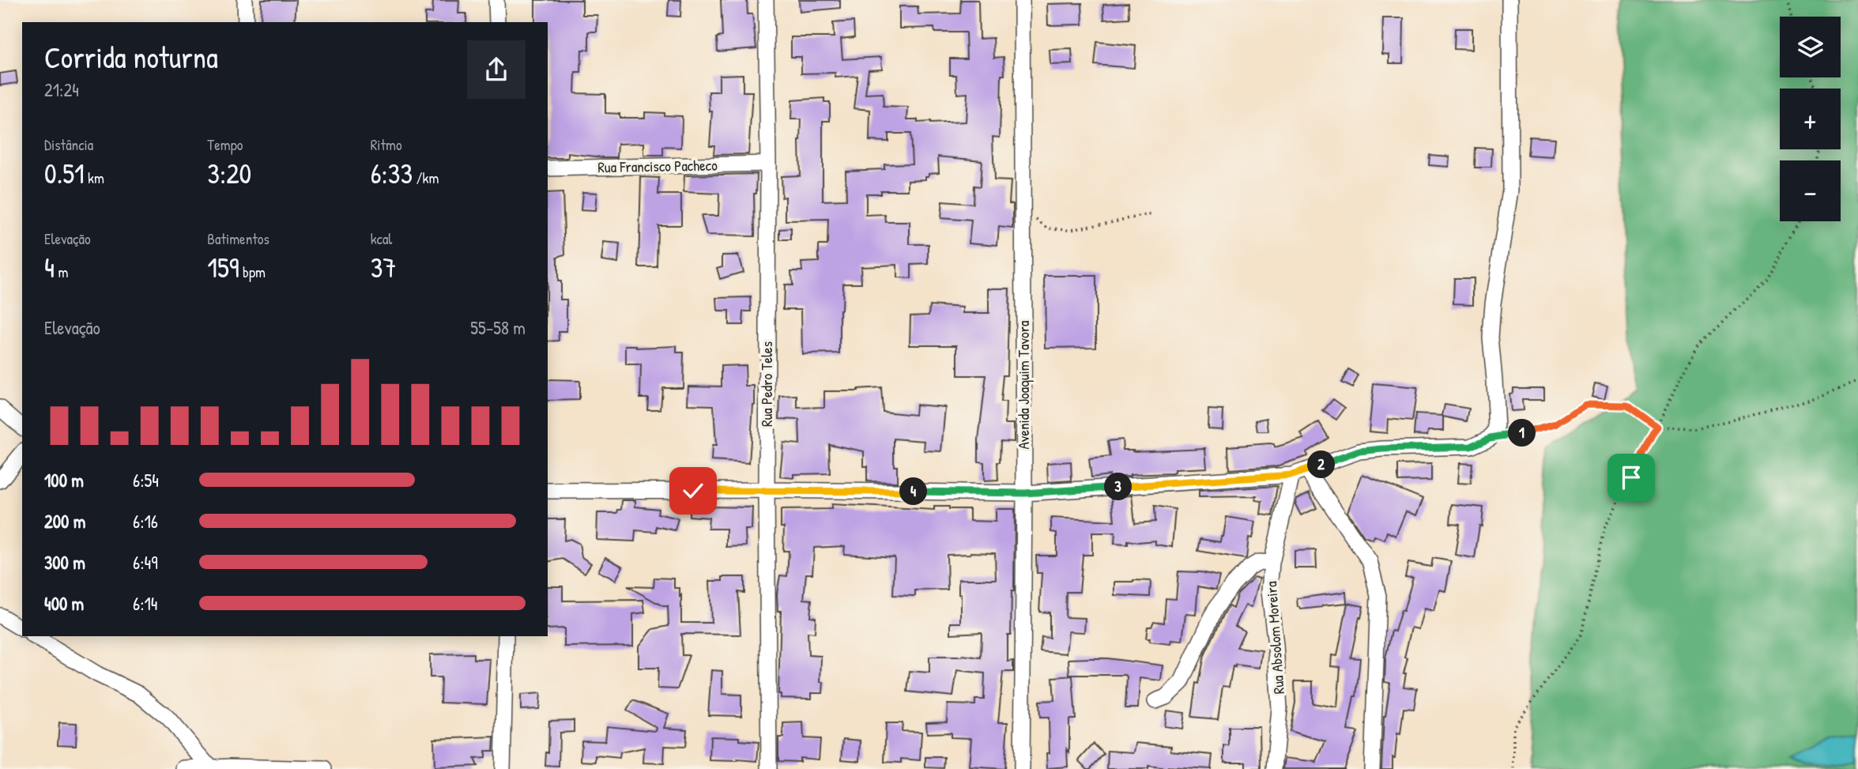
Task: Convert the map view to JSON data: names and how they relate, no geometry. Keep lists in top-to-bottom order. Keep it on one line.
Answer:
{"streets":{"street":["Rua Francisco Pacheco","Rua Pedro Teles","Avenida Joaquim Tavora","Rua Absolom Moreira"]},"crossings":[["Rua Francisco Pacheco","Rua Pedro Teles"]],"page":{"map_buttons":["+","−"],"heading":["Corrida noturna","21:24"],"stats":[["Distância","0.51 km"],["Tempo","3:20"],["Ritmo","6:33 /km"],["Elevação","4 m"],["Batimentos","159 bpm"],["kcal","37"]],"chart":["Elevação","55–58 m"],"pins":["1","2","3","4"],"list":[{"name":"100 m","note":"6:54"},{"name":"200 m","note":"6:16"},{"name":"300 m","note":"6:49"},{"name":"400 m","note":"6:14"}]}}
